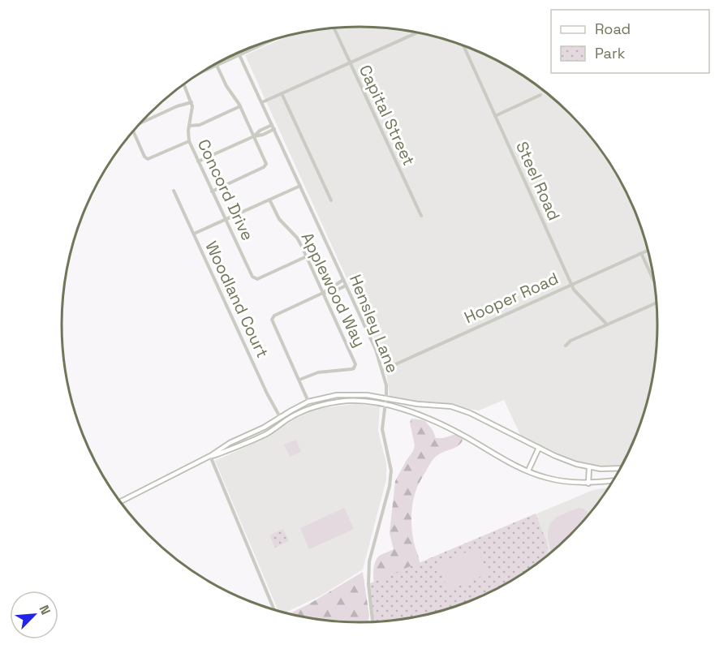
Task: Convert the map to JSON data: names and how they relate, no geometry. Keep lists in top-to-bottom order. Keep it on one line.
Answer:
{"streets":{"street":["Capital Street","Steel Road","Concord Drive","Applewood Way","Hooper Road","Woodland Court","Hensley Lane"]},"crossings":[["Steel Road","Hooper Road"],["Concord Drive","Applewood Way"],["Hooper Road","Hensley Lane"]],"legend":["Road","Park"],"north":"top right"}
